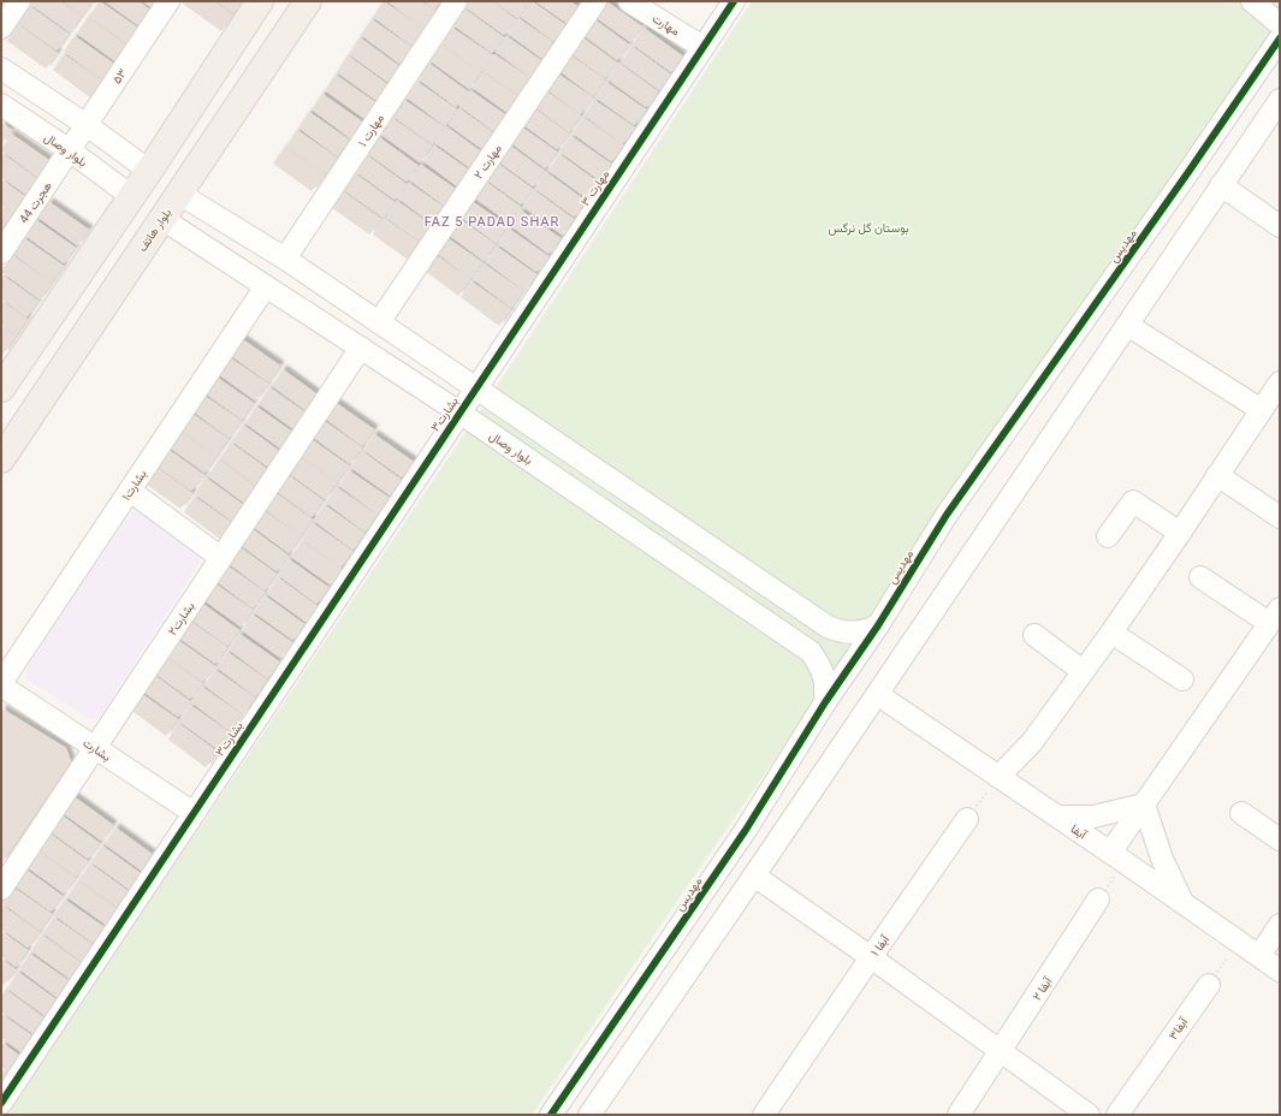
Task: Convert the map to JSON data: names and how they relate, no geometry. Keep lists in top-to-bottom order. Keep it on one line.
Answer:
{"streets":{"main road":["بلوار هاتف"],"street":["مهارت","۵۳","مهارت ۱","بلوار وصال","مهارت ۲","مهارت ۳","هجرت 44","مهدیس","بشارت۳","بشارت۱","بشارت۲","بشارت","آبفا","آبفا ۱","آبفا ۲","آبفا۳"]},"crossings":[["مهارت","مهارت ۳"],["۵۳","بلوار وصال"],["۵۳","هجرت 44"],["بلوار وصال","هجرت 44"],["بلوار وصال","بلوار هاتف"],["بلوار وصال","مهدیس"],["بلوار وصال","بشارت۳"],["بلوار وصال","بشارت۱"],["بلوار وصال","بشارت۲"],["مهارت ۳","بشارت۳"],["بشارت۳","بشارت"],["بشارت۱","بشارت"],["بشارت۲","بشارت"]],"districts":["FAZ 5 PADAD SHAR"],"parks":["بوستان گل نرگس"]}
